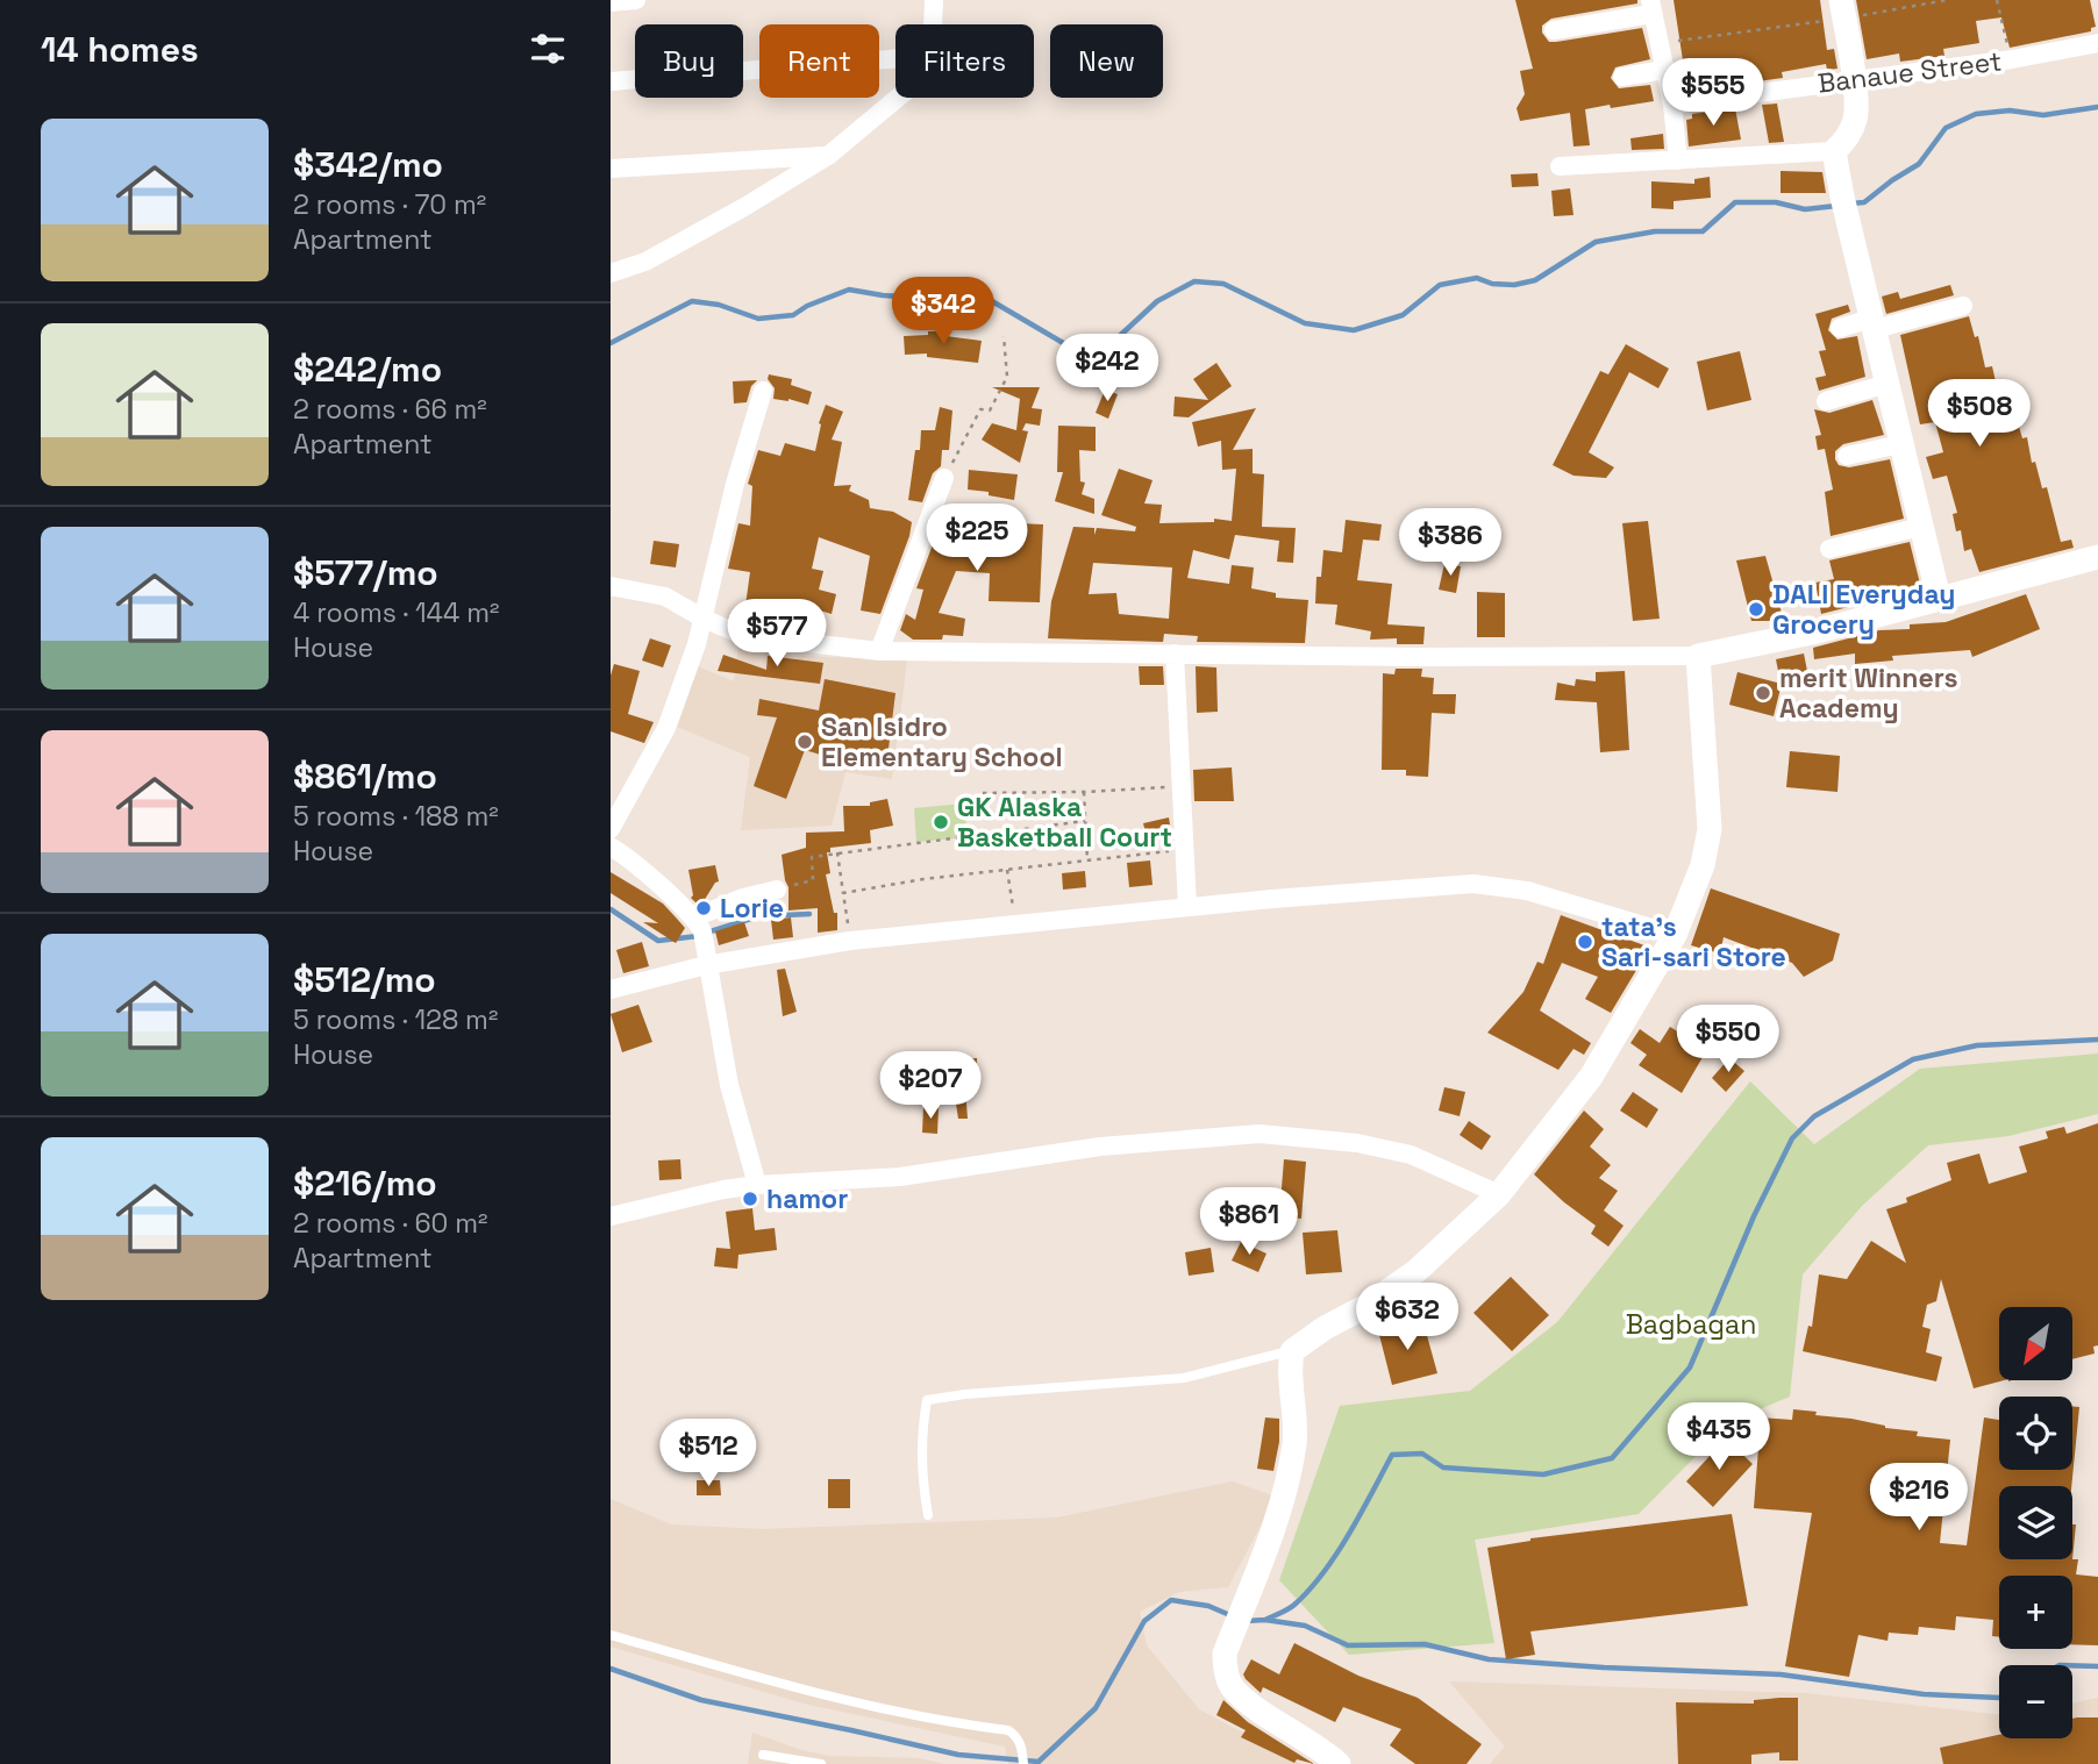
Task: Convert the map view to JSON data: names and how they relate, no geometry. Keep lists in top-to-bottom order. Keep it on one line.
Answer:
{"streets":{"street":["Banaue Street"]},"parks":["Bagbagan"],"places":["DALI Everyday Grocery","merit Winners Academy","San Isidro Elementary School","GK Alaska Basketball Court","Lorie","tata's Sari-sari Store","hamor"],"north":"bottom left","page":{"heading":"14 homes","chip":["Buy","Rent","Filters","New"],"price":["$555","$342","$242","$508","$225","$386","$577","$550","$207","$861","$632","$435","$512","$216"],"list":[{"name":"$342/mo","note":"2 rooms · 70 m² · Apartment"},{"name":"$242/mo","note":"2 rooms · 66 m² · Apartment"},{"name":"$577/mo","note":"4 rooms · 144 m² · House"},{"name":"$861/mo","note":"5 rooms · 188 m² · House"},{"name":"$512/mo","note":"5 rooms · 128 m² · House"},{"name":"$216/mo","note":"2 rooms · 60 m² · Apartment"}],"map_buttons":["+","−"]}}
